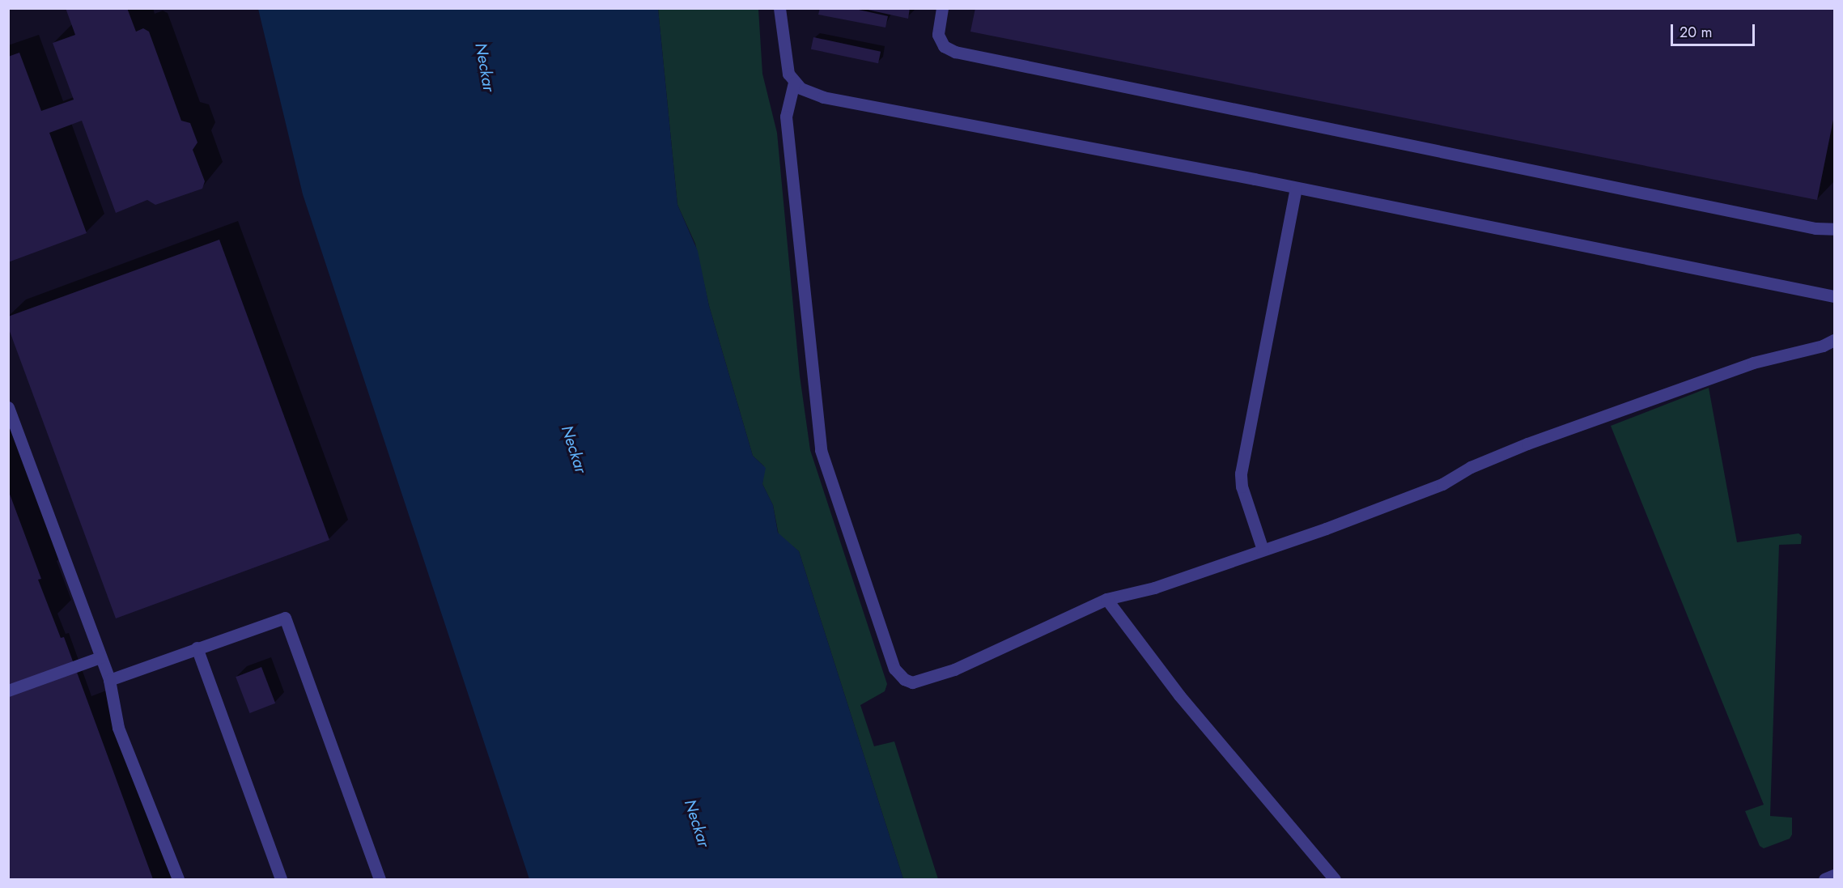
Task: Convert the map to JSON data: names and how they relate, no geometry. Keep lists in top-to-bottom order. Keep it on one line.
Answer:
{"water":["Neckar"],"scale_bar":"20 m"}
